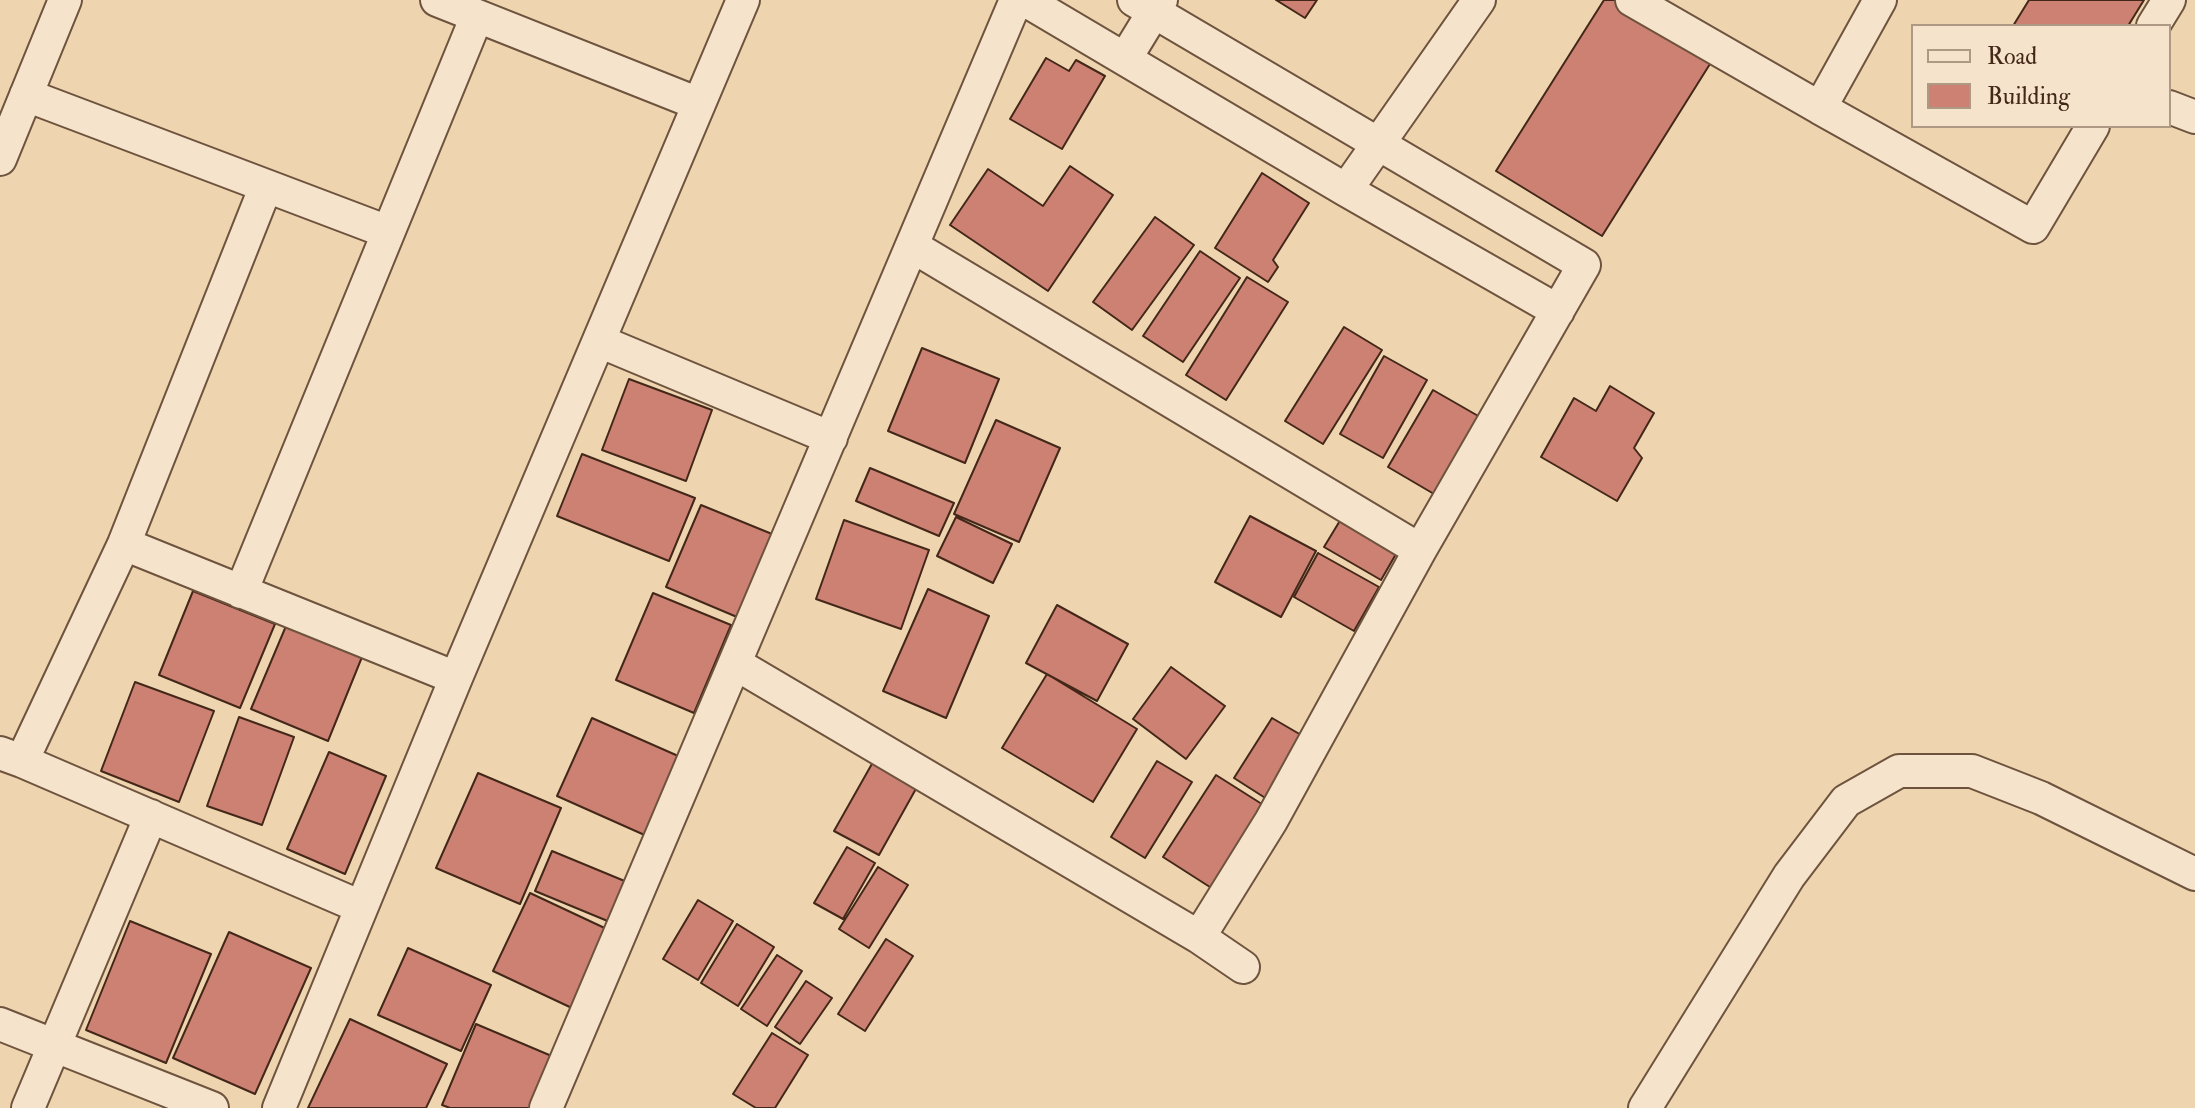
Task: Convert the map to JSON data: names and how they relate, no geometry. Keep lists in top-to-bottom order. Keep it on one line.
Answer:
{"legend":["Road","Building"]}
